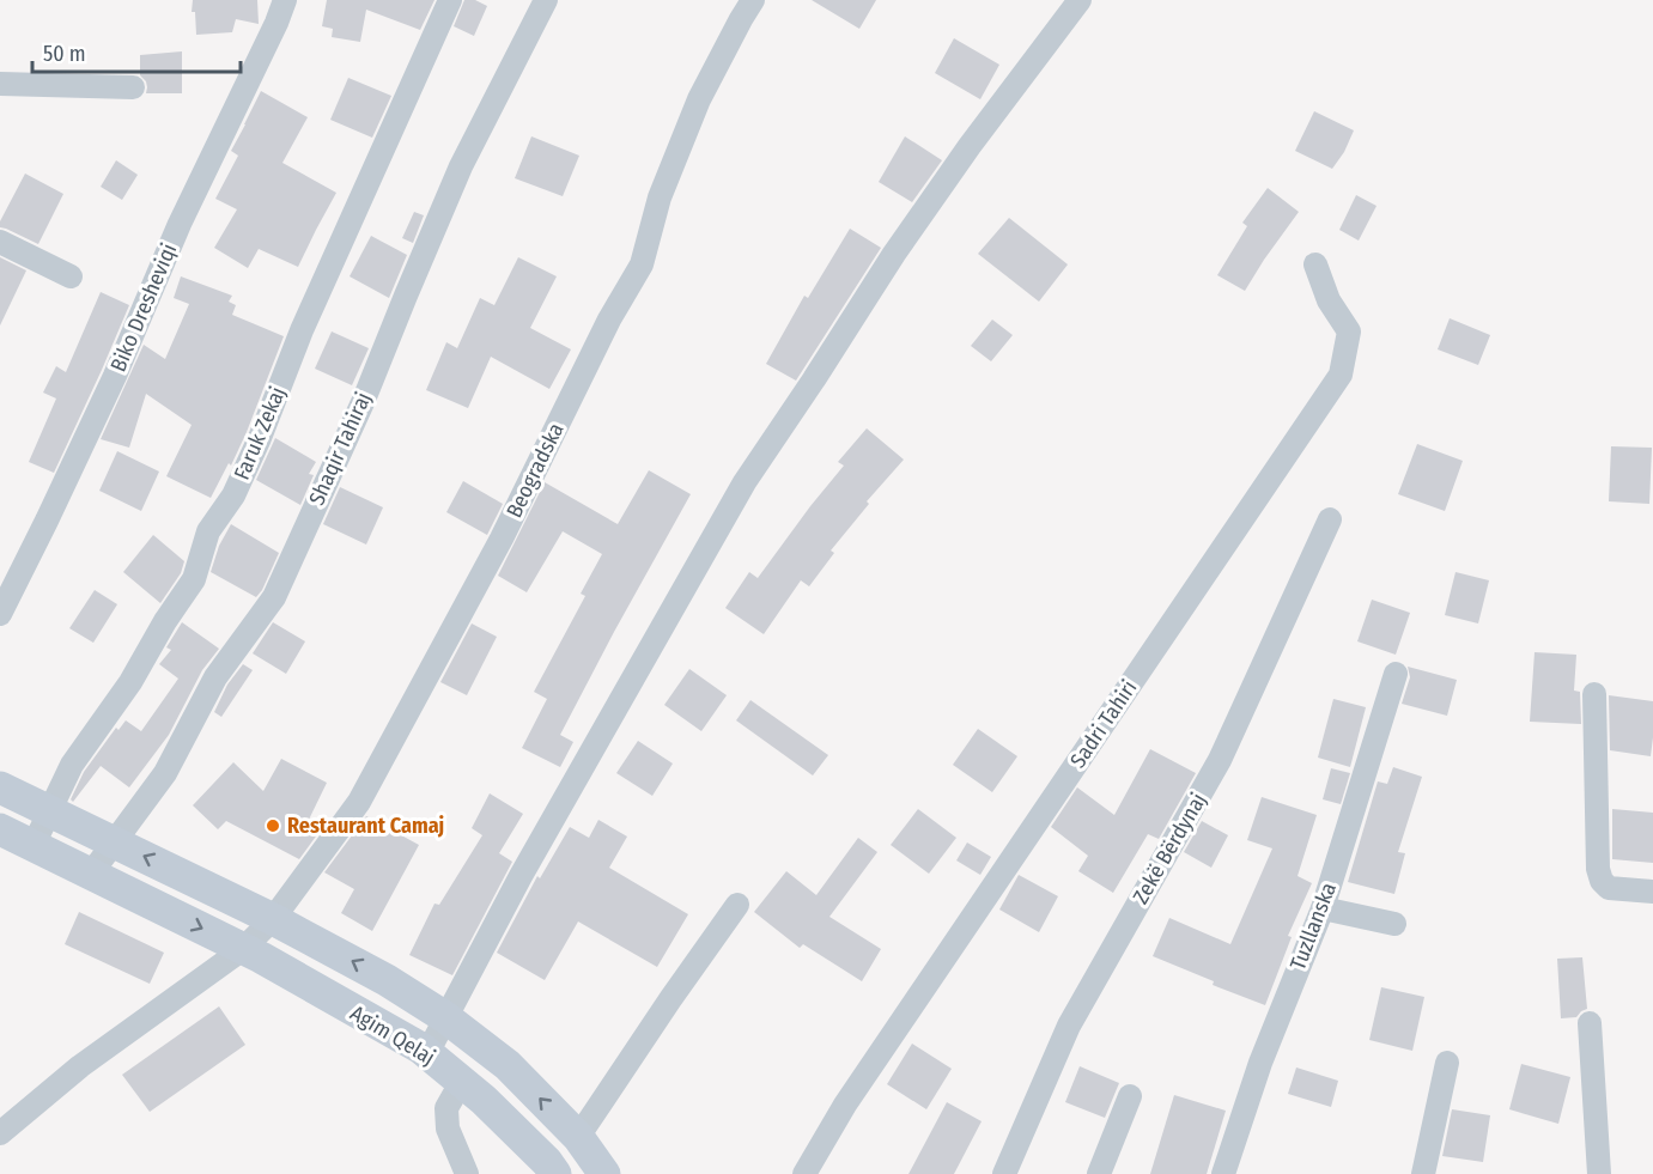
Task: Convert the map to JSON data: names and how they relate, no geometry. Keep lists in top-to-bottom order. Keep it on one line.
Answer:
{"streets":{"main road":["Agim Qelaj"],"street":["Biko Dresheviqi","Faruk Zekaj","Shaqir Tahiraj","Beogradska","Sadri Tahiri","Zekë Bërdynaj","Tuzllanska"]},"crossings":[["Faruk Zekaj","Agim Qelaj"],["Shaqir Tahiraj","Agim Qelaj"],["Beogradska","Agim Qelaj"]],"places":["Restaurant Camaj"],"scale_bar":"50 m"}
